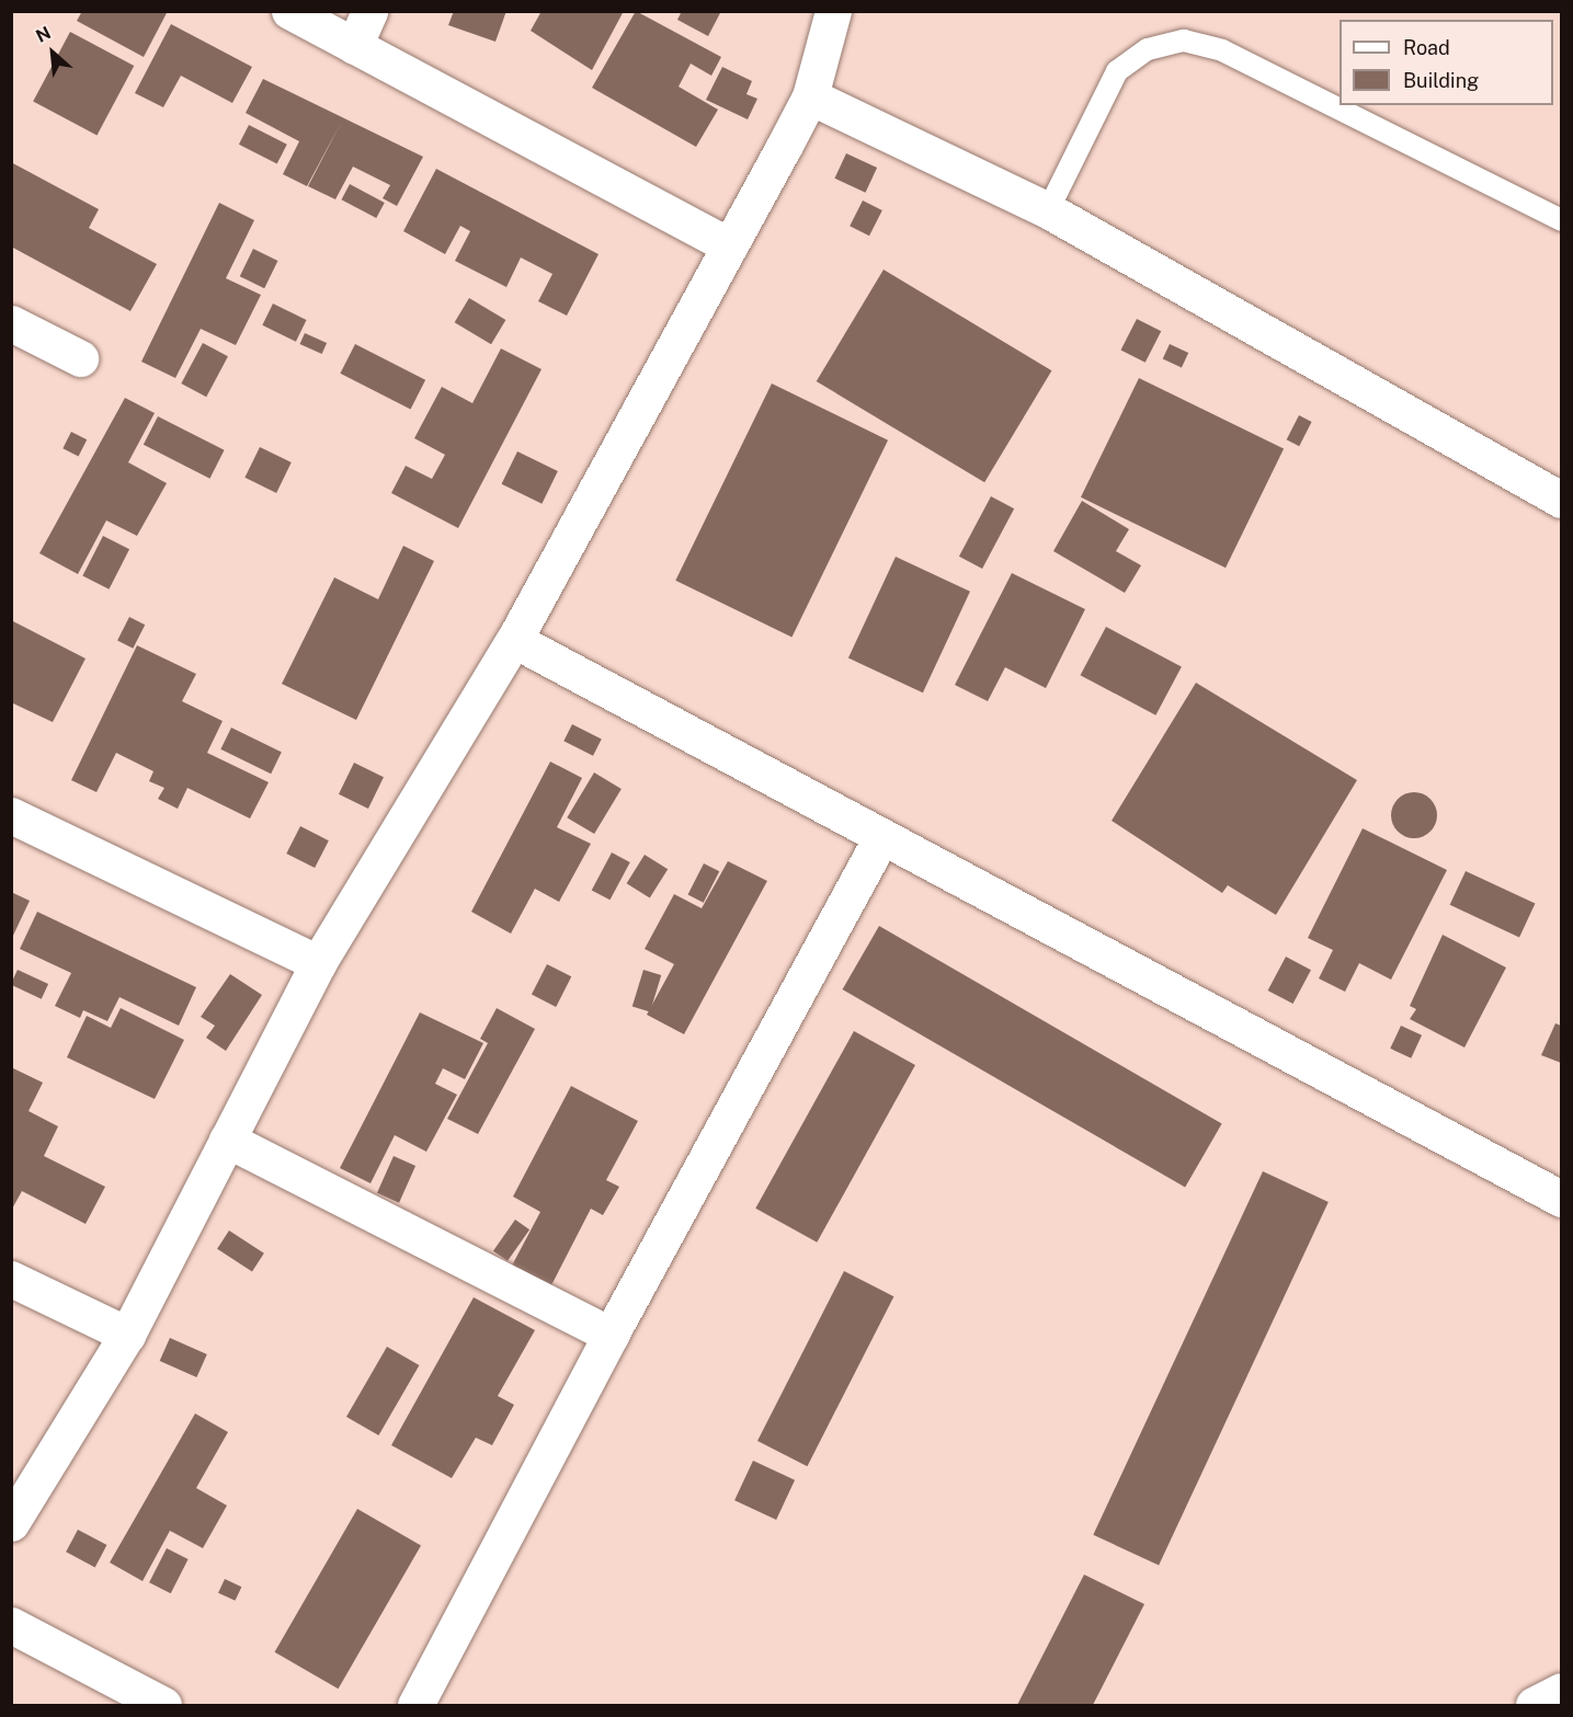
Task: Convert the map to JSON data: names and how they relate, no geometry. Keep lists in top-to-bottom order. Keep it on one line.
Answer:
{"legend":["Road","Building"],"north":"top left"}
